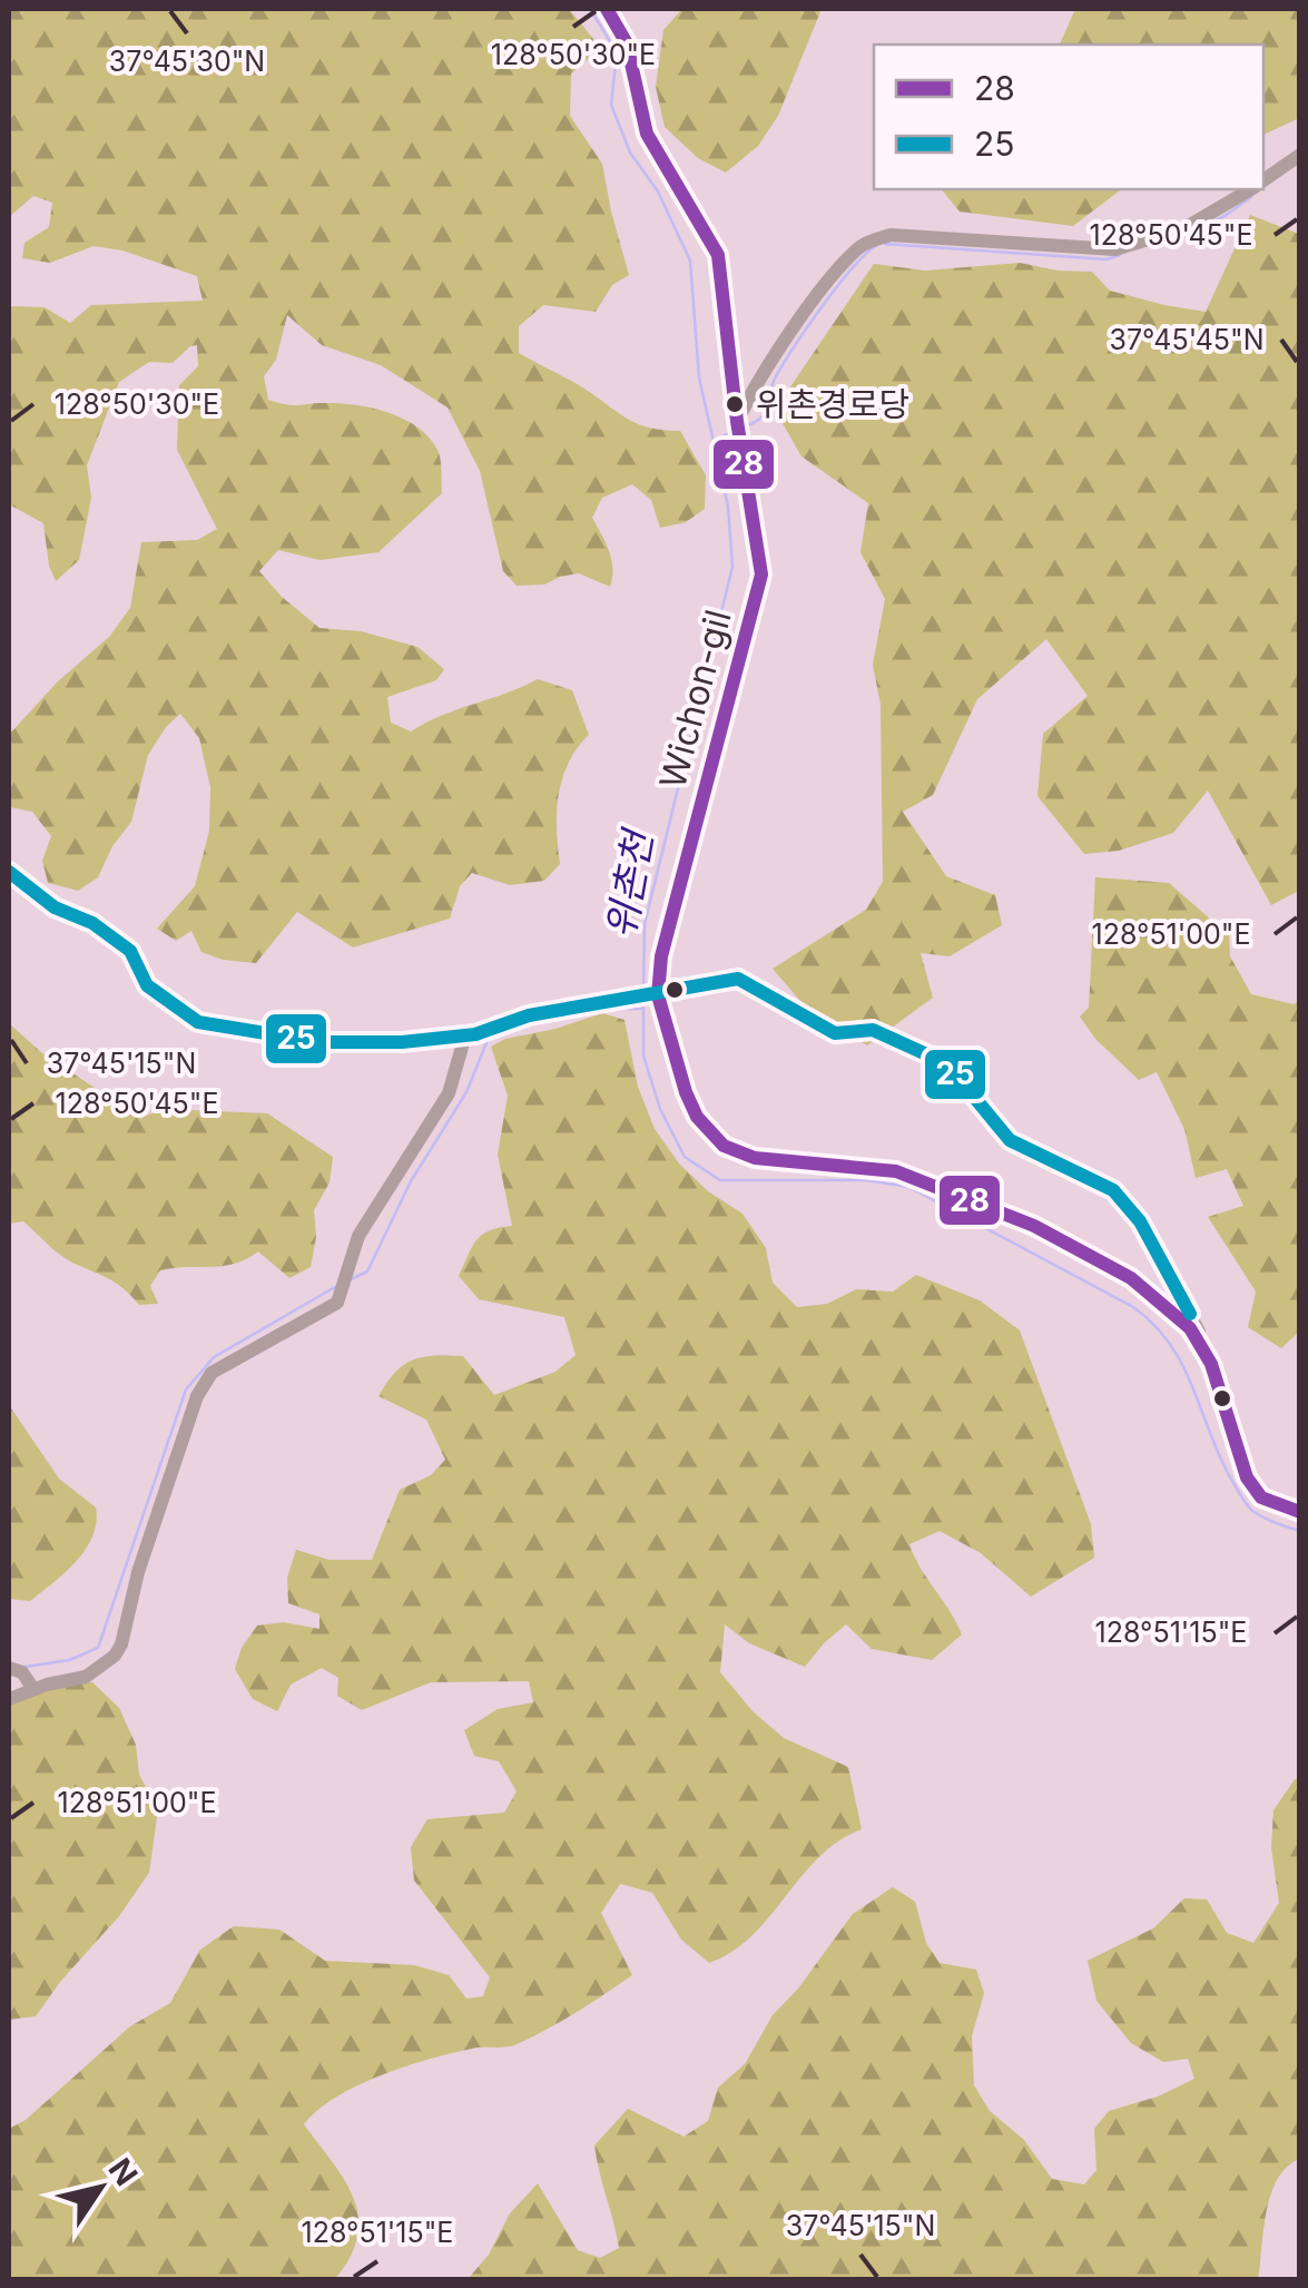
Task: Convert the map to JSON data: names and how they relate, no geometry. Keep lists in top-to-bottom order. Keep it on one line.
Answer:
{"streets":{"street":["Wichon-gil"]},"water":["위촌천"],"places":["위촌경로당"],"lines":["transit line 28","transit line 25"],"legend":["28","25"],"north":"top right","coordinates":["128°50'30\"E","37°45'30\"N","128°50'45\"E","37°45'45\"N","128°51'00\"E","37°45'15\"N","128°51'15\"E"]}
